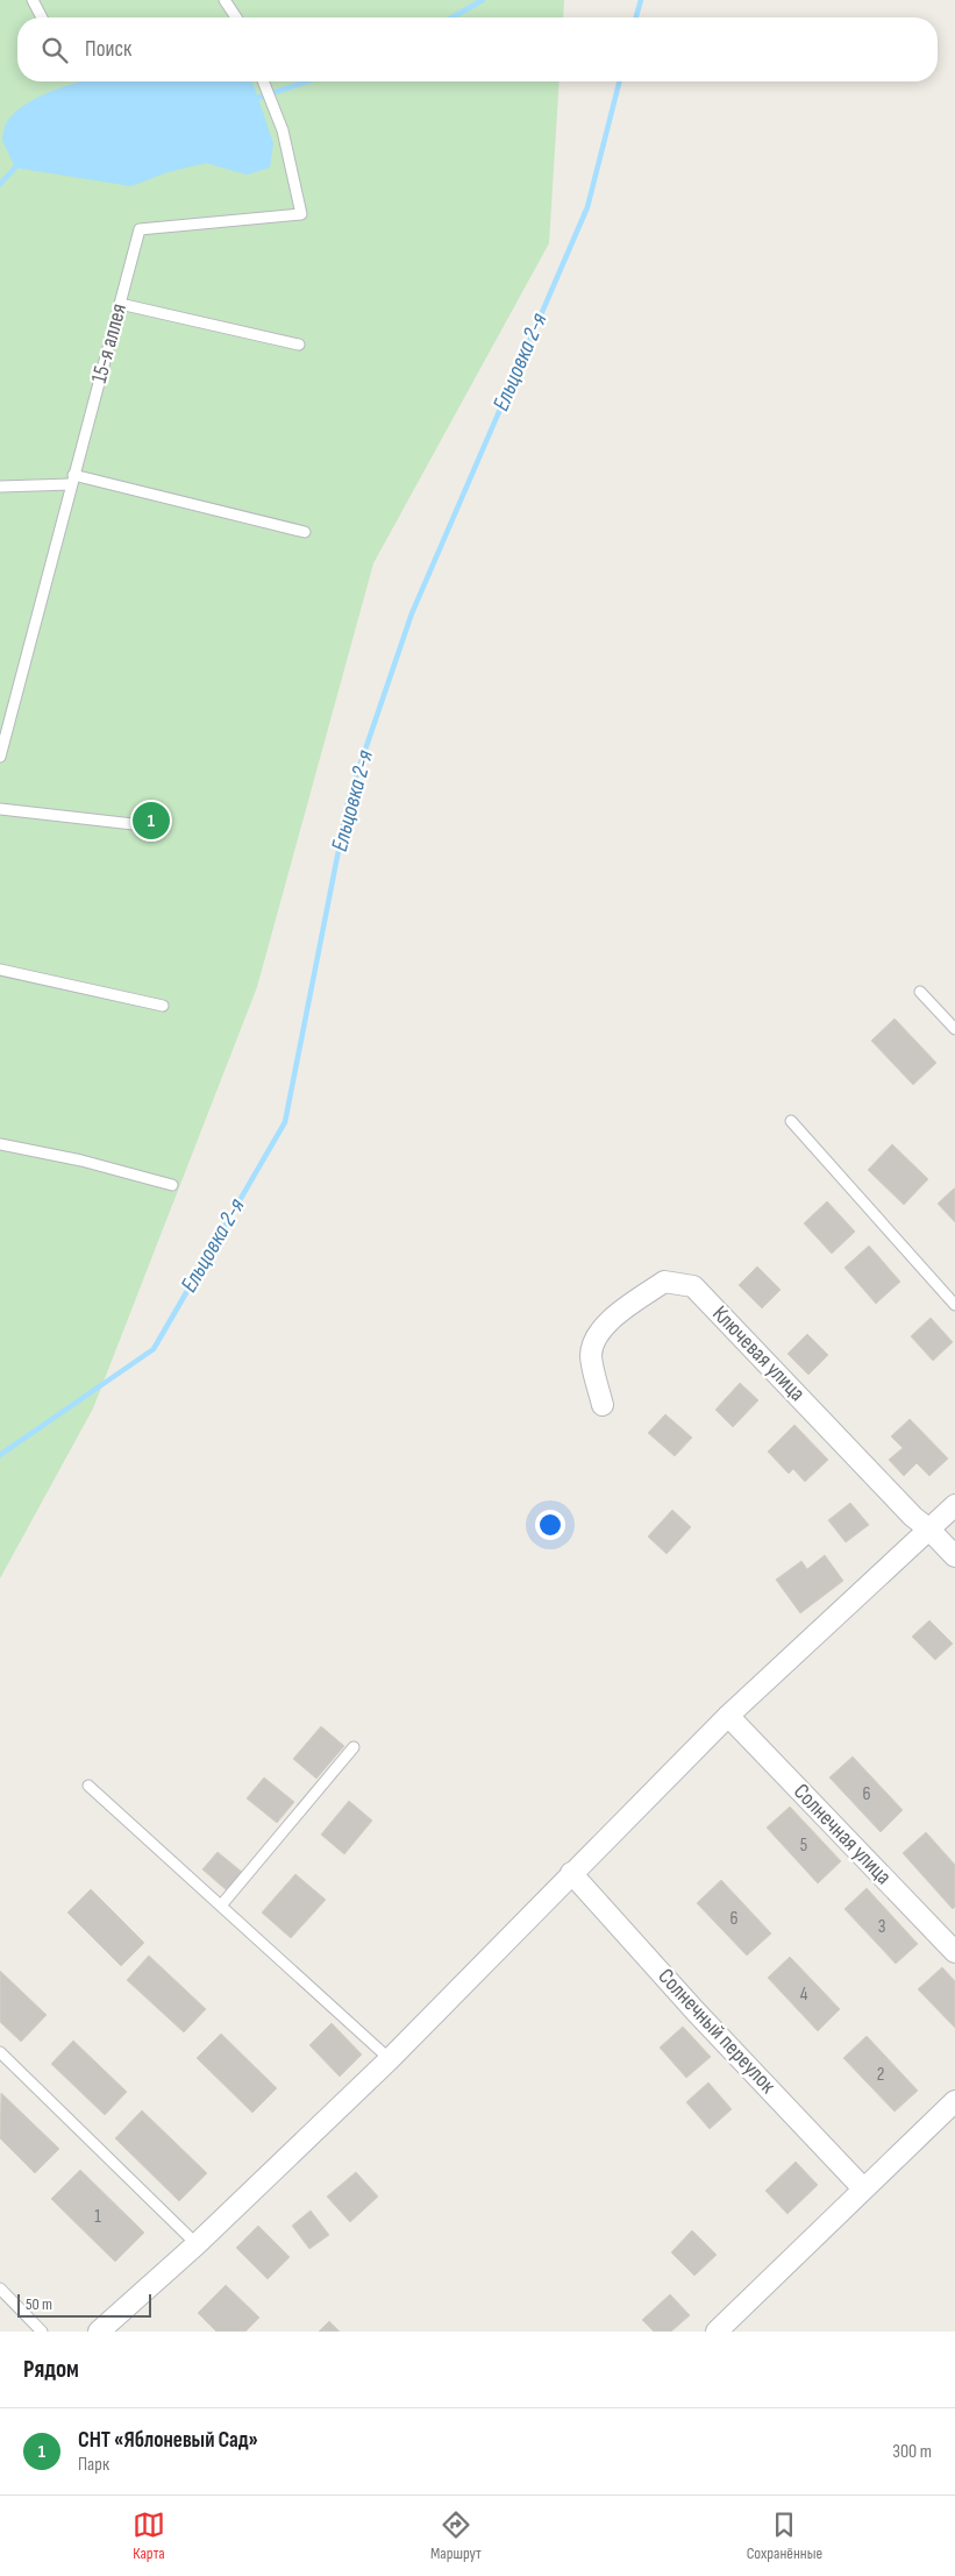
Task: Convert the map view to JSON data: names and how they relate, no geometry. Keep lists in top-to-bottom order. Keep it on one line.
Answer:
{"streets":{"street":["Ключевая улица","Солнечная улица","Солнечный переулок"],"lane":["15-я аллея"]},"water":["Ельцовка 2-я"],"house_numbers":["6","5","6","3","4","2","1"],"scale_bar":"50 m","page":{"search":"Поиск","pins":"1","scale":"50 m","heading":"Рядом","list":[{"mark":"1","name":"СНТ «Яблоневый Сад»","note":"Парк","value":"300 m"}],"nav":["Карта","Маршрут","Сохранённые"]}}
